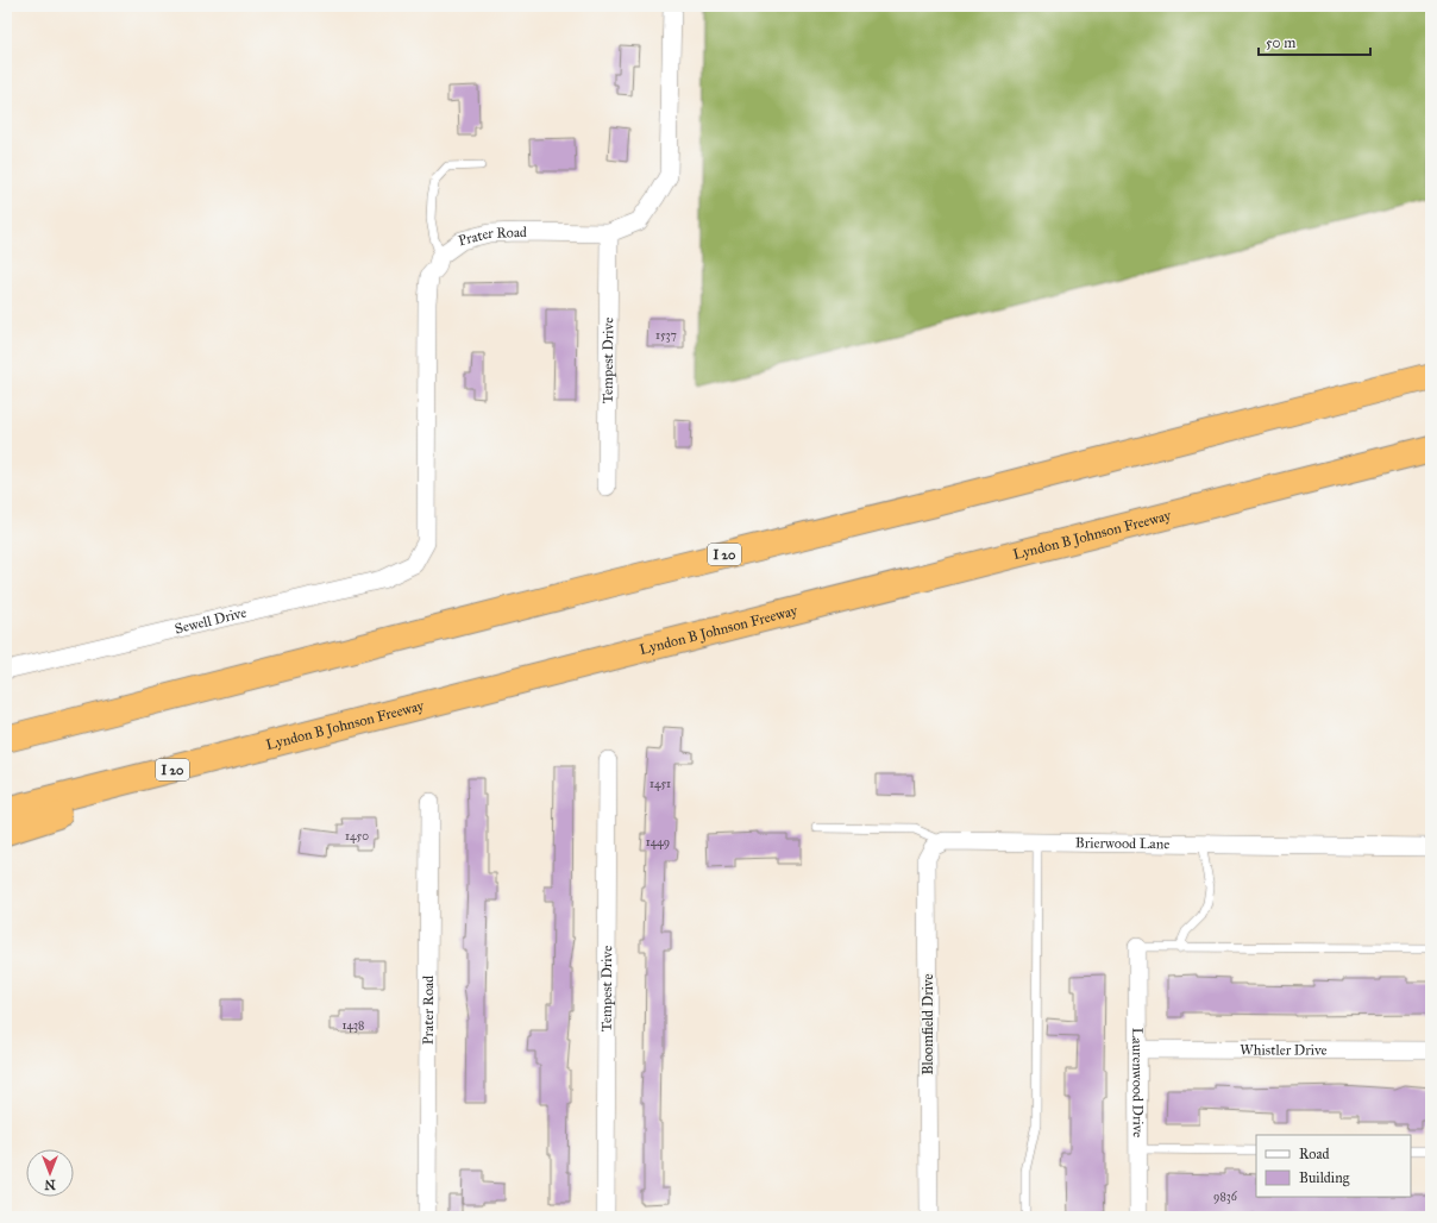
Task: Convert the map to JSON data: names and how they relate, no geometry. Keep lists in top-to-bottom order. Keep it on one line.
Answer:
{"streets":{"highway":["Lyndon B Johnson Freeway","I 20"],"street":["Prater Road","Tempest Drive","Sewell Drive","Brierwood Lane","Bloomfield Drive","Whistler Drive","Laurenwood Drive"]},"crossings":[["Prater Road","Tempest Drive"],["Prater Road","Sewell Drive"],["Brierwood Lane","Bloomfield Drive"],["Whistler Drive","Laurenwood Drive"]],"house_numbers":["1537","1451","1450","1449","1438","9836"],"legend":["Road","Building"],"scale_bar":"50 m","north":"bottom"}
